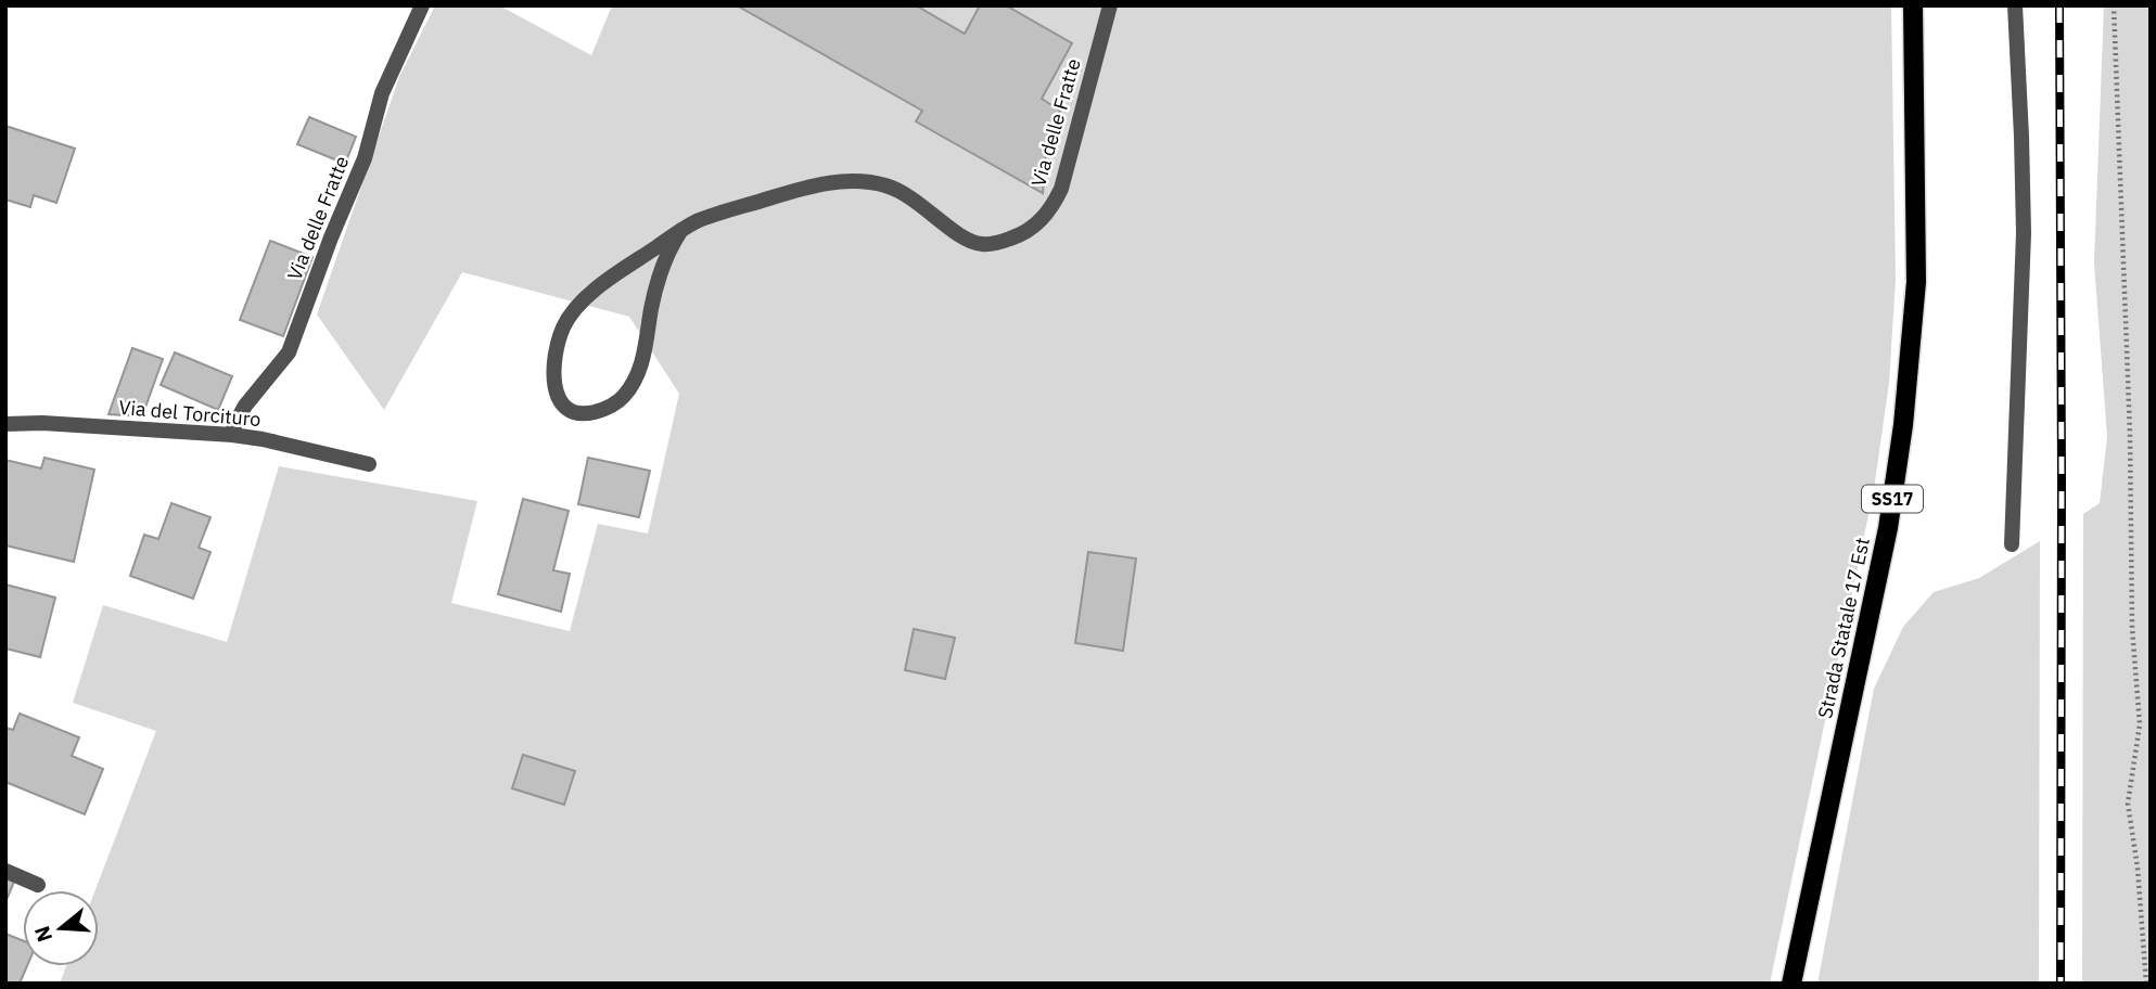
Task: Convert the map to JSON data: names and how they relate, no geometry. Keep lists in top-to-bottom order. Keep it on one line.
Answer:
{"streets":{"main road":["SS17","Strada Statale 17 Est"],"street":["Via delle Fratte","Via del Torcituro"]},"crossings":[["Via delle Fratte","Via del Torcituro"]],"north":"left"}
